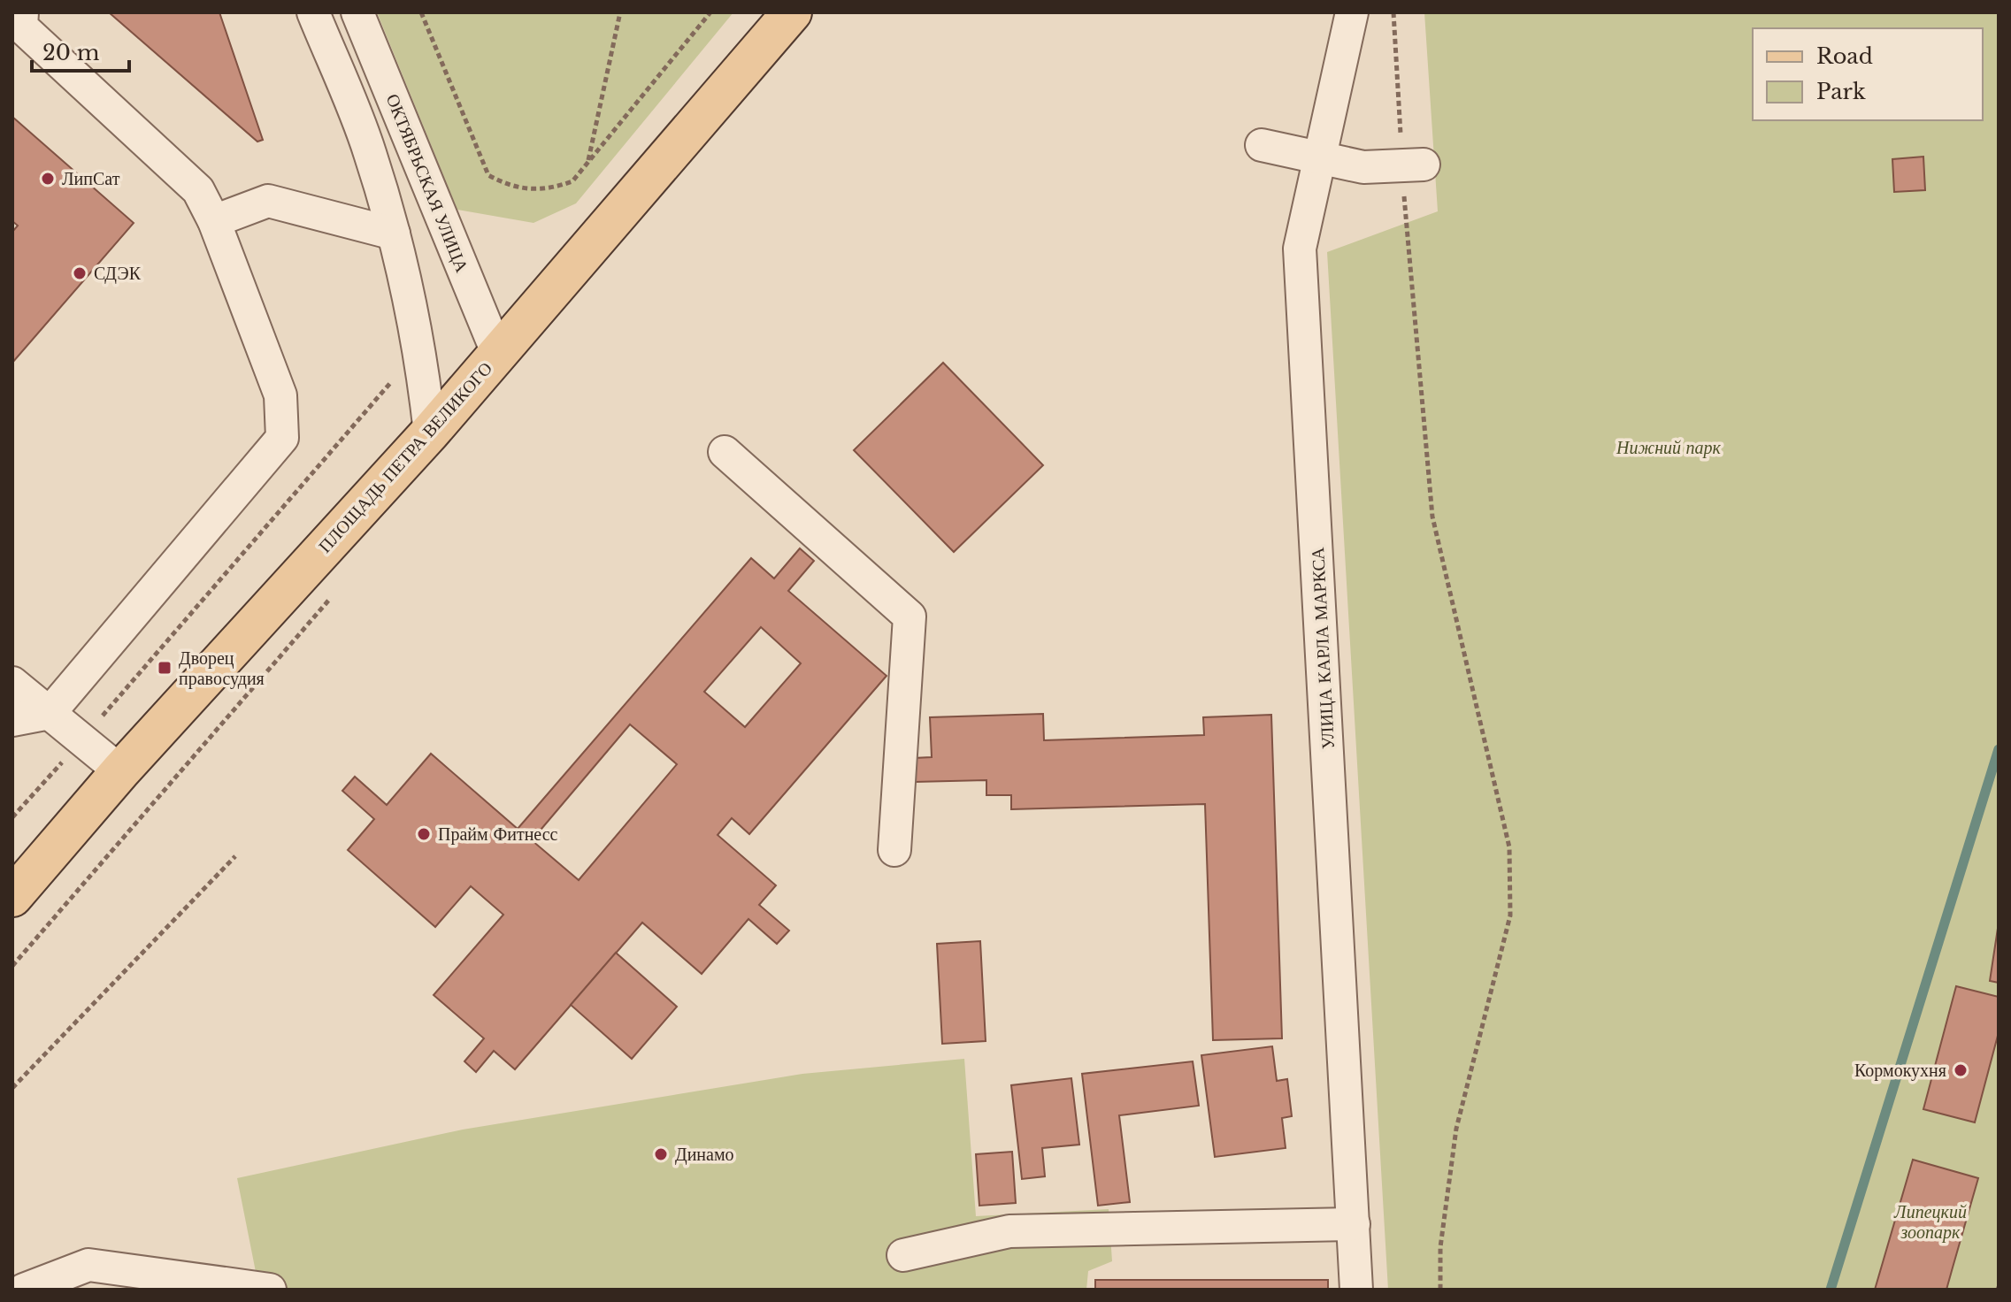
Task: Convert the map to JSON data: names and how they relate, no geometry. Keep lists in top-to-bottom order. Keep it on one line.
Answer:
{"streets":{"main road":["ПЛОЩАДЬ ПЕТРА ВЕЛИКОГО"],"street":["ОКТЯБРЬСКАЯ УЛИЦА","УЛИЦА КАРЛА МАРКСА"]},"crossings":[["ОКТЯБРЬСКАЯ УЛИЦА","ПЛОЩАДЬ ПЕТРА ВЕЛИКОГО"]],"parks":["Нижний парк","Липецкий зоопарк"],"places":{"other":["ЛипСат","СДЭК","Прайм Фитнесс","Кормокухня","Динамо"],"transit":["Дворец правосудия"]},"legend":["Road","Park"],"scale_bar":"20 m"}
